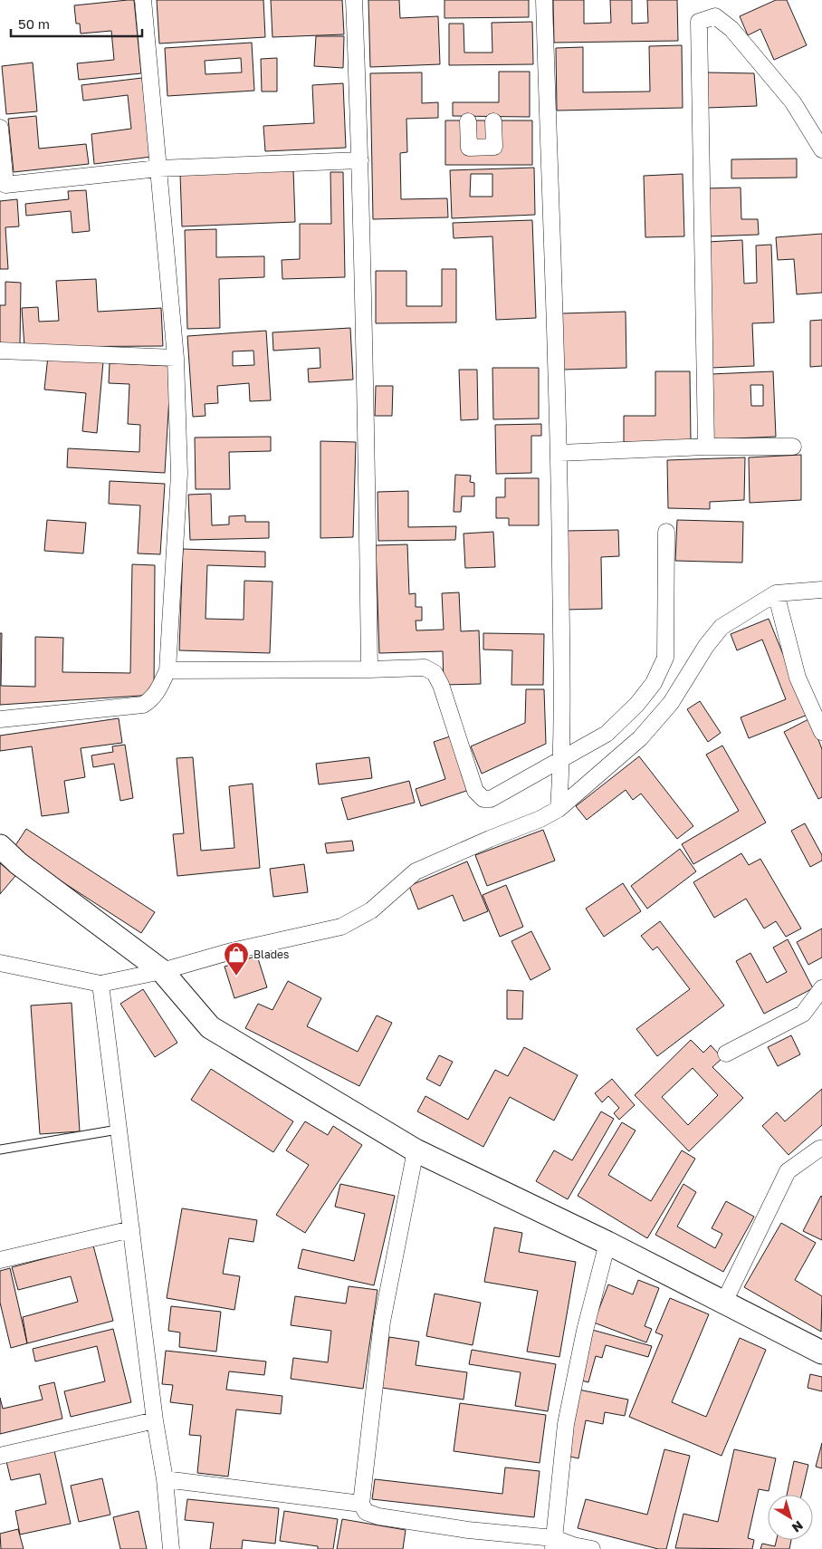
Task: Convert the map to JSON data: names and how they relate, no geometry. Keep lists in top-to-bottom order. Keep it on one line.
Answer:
{"places":{"shop":["Blades"]},"scale_bar":"50 m","north":"bottom right"}
